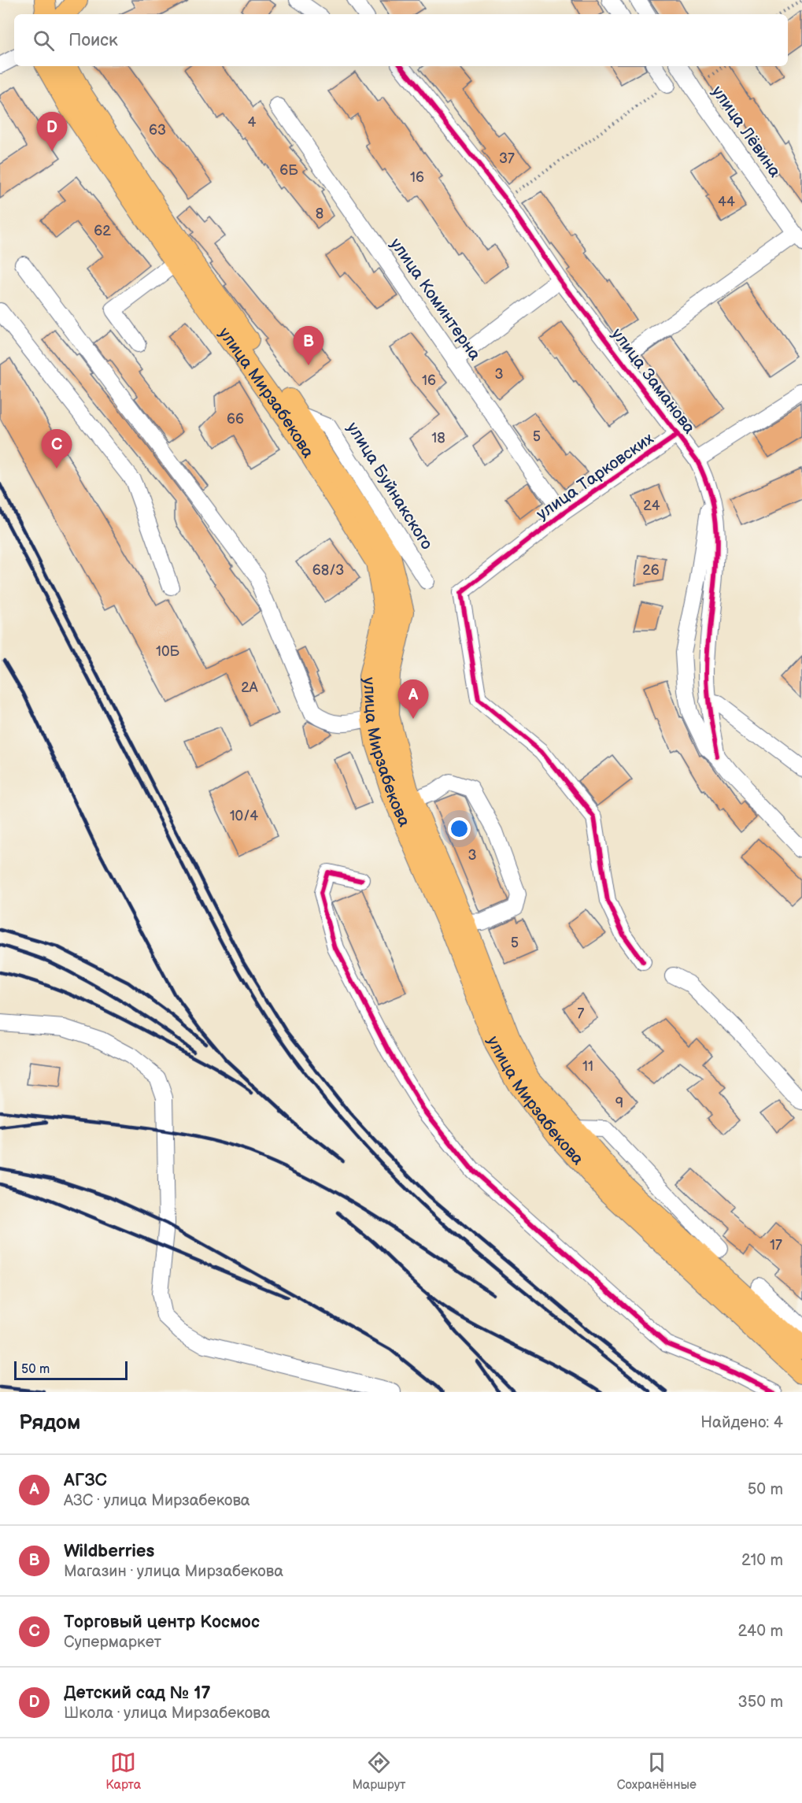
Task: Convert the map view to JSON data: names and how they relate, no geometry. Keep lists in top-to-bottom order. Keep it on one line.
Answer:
{"streets":{"main road":["улица Мирзабекова"],"street":["улица Лёвина","улица Коминтерна","улица Заманова","улица Тарковских","улица Буйнакского"]},"crossings":[["улица Коминтерна","улица Тарковских"],["улица Заманова","улица Тарковских"],["улица Мирзабекова","улица Буйнакского"]],"house_numbers":["4","63","37","6Б","16","44","8","62","3","16","66","5","18","24","68/3","26","10Б","2А","10/4","3","5","7","11","9","17"],"scale_bar":"50 m","page":{"search":"Поиск","pins":["D","B","C","A"],"scale":"50 m","heading":["Рядом","Найдено: 4"],"list":[{"mark":"A","name":"АГЗС","note":"АЗС · улица Мирзабекова","value":"50 m"},{"mark":"B","name":"Wildberries","note":"Магазин · улица Мирзабекова","value":"210 m"},{"mark":"C","name":"Торговый центр Космос","note":"Супермаркет","value":"240 m"},{"mark":"D","name":"Детский сад № 17","note":"Школа · улица Мирзабекова","value":"350 m"}],"nav":["Карта","Маршрут","Сохранённые"]}}
